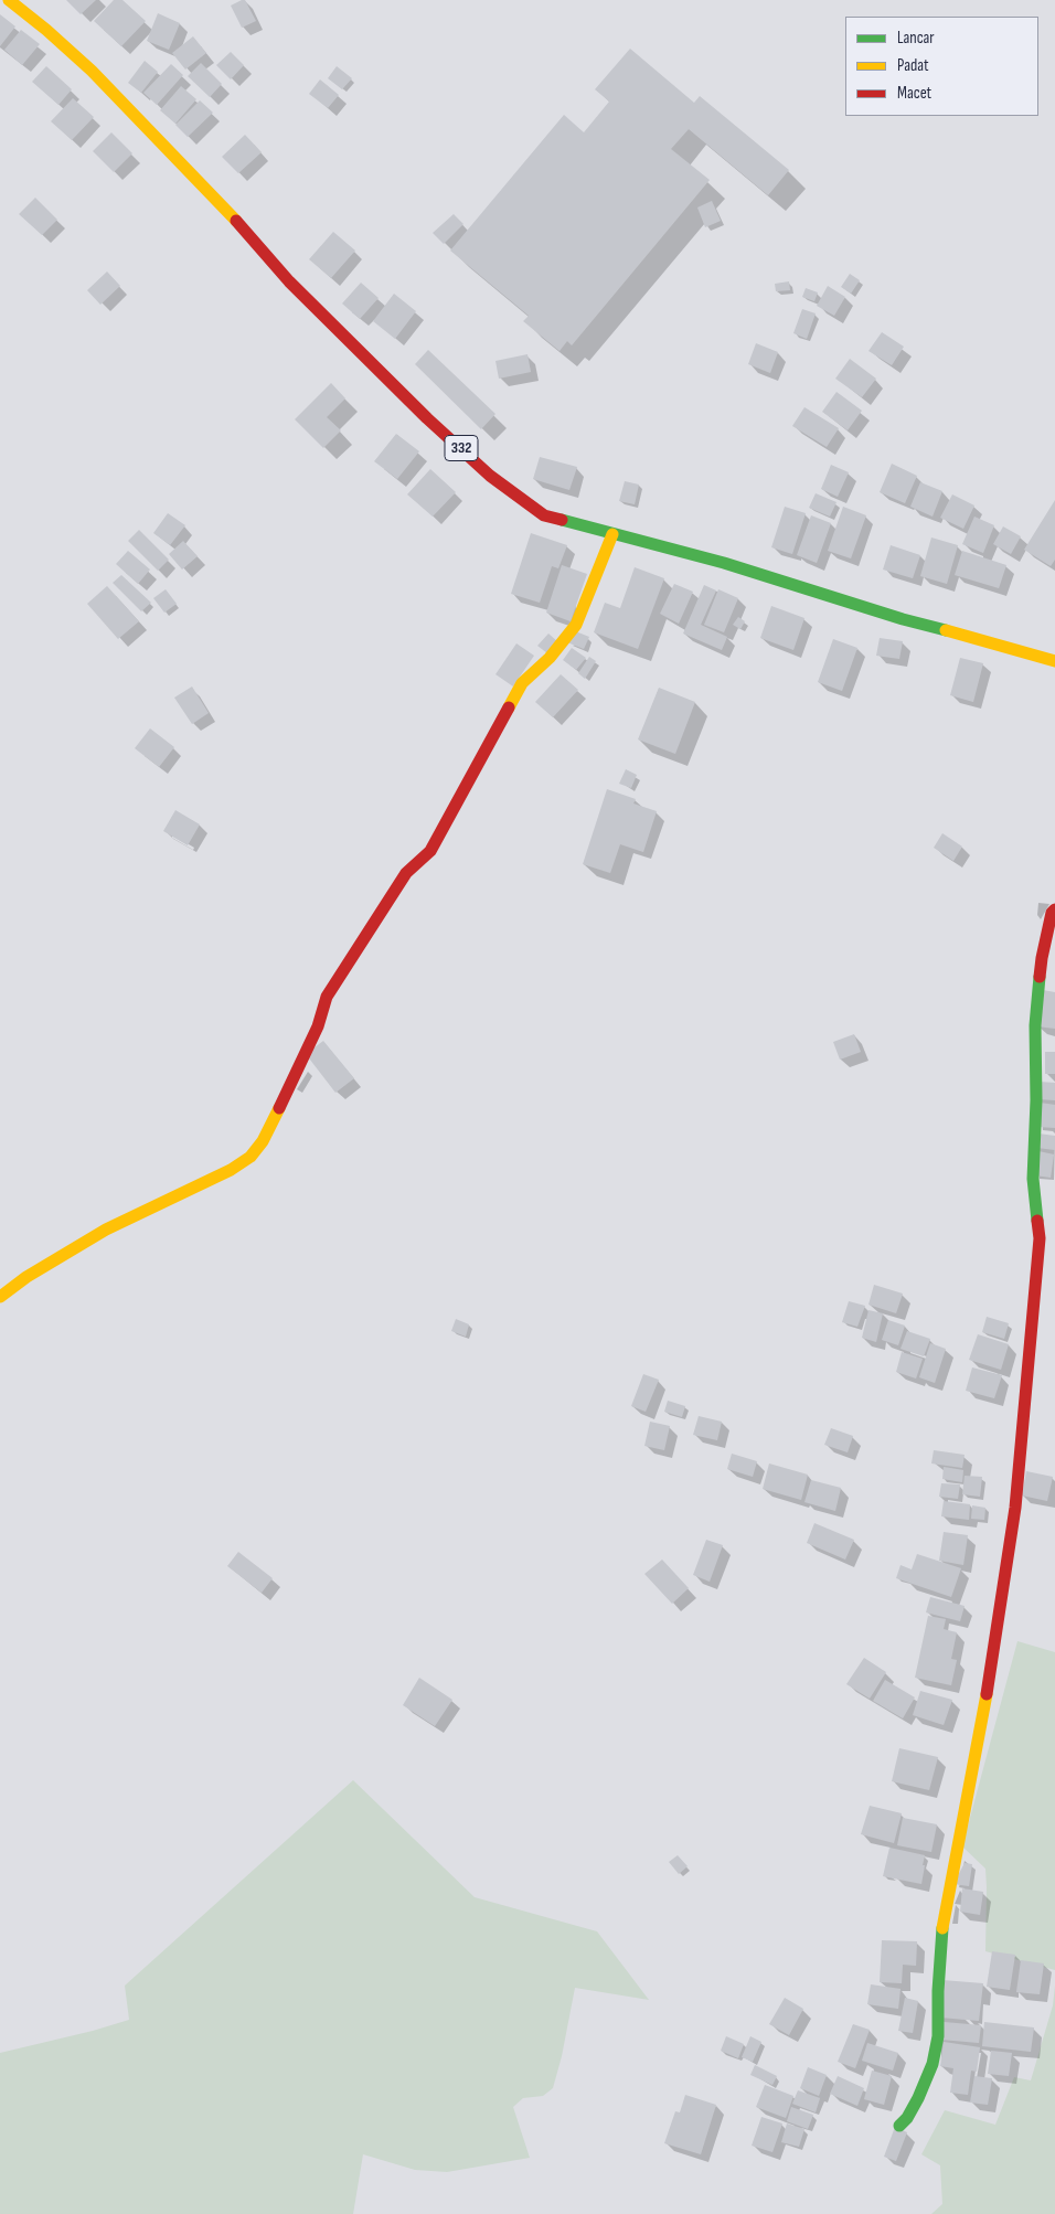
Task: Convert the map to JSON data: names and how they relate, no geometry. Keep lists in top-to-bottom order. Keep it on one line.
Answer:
{"streets":{"street":["332"]},"legend":["Lancar","Padat","Macet"]}
